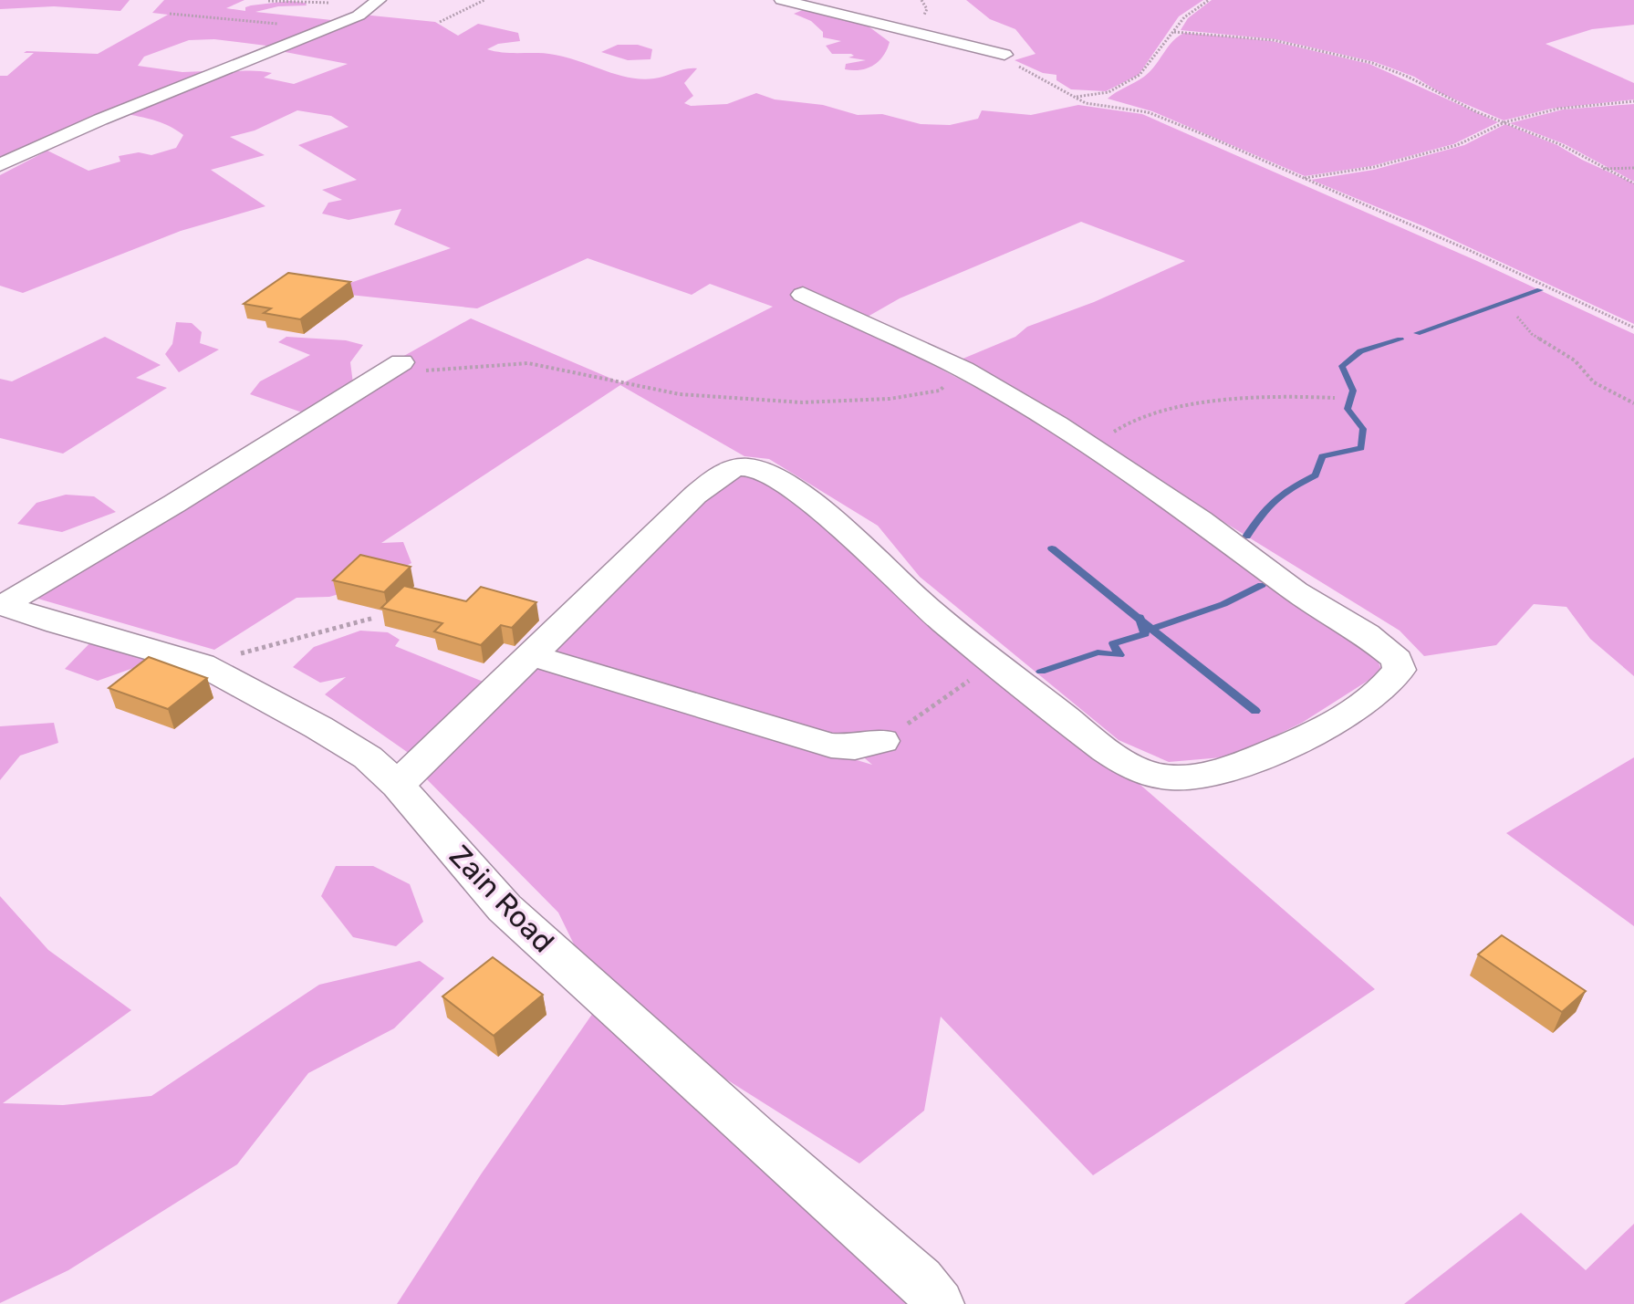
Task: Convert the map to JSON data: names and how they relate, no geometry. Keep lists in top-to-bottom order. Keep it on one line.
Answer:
{"streets":{"street":["Zain Road"]}}
